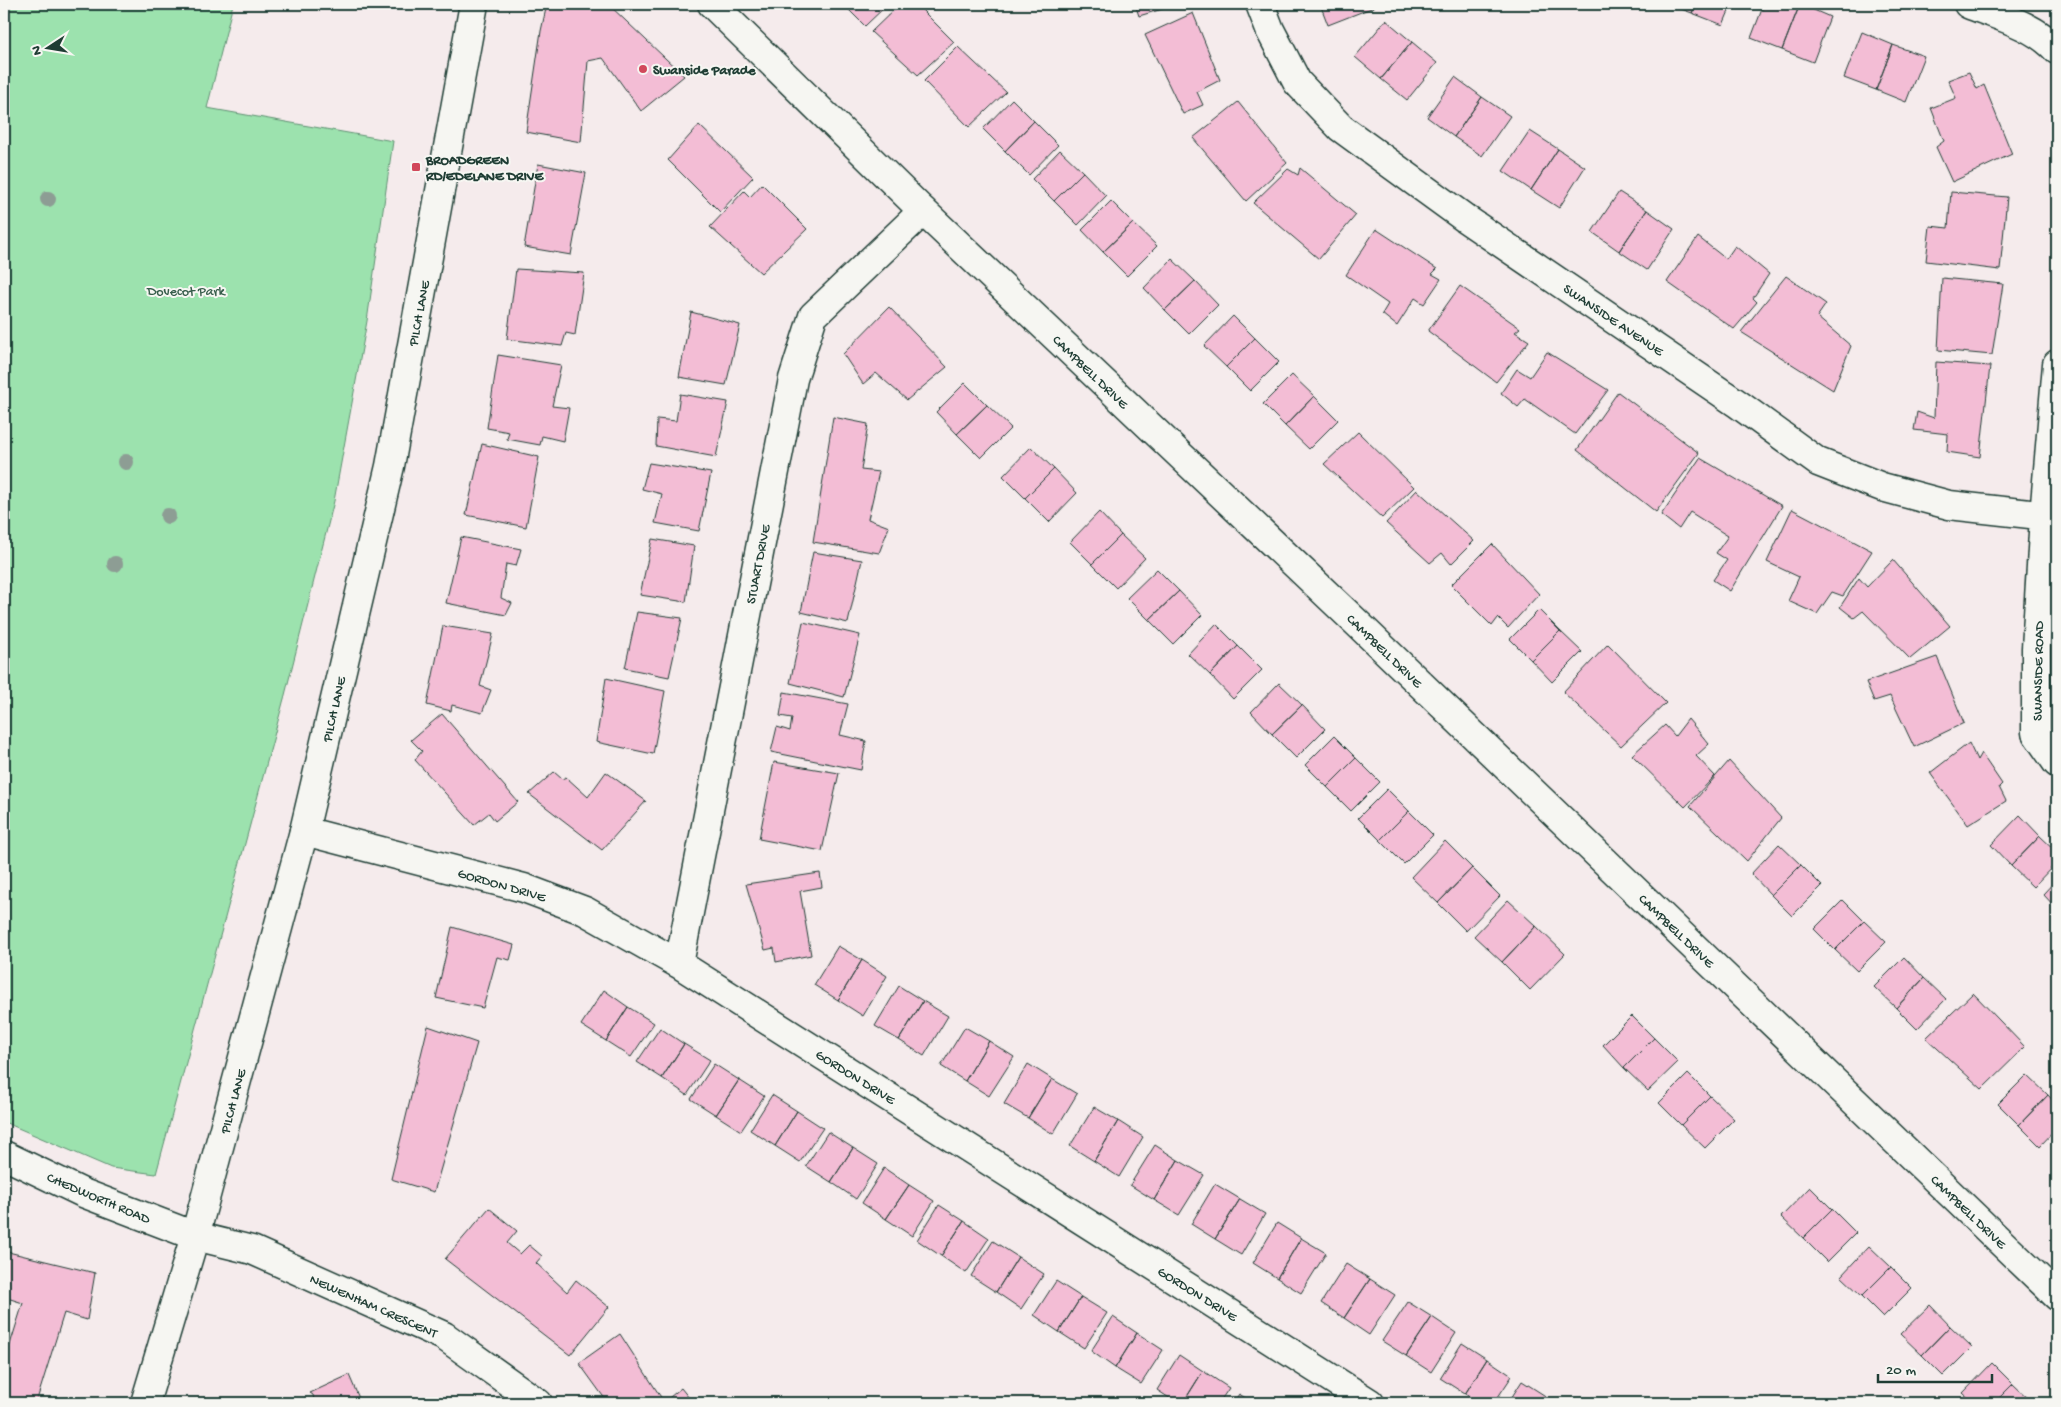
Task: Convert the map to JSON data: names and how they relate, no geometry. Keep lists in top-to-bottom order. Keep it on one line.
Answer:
{"streets":{"street":["PILCH LANE","SWANSIDE AVENUE","CAMPBELL DRIVE","STUART DRIVE","SWANSIDE ROAD","GORDON DRIVE","CHEDWORTH ROAD","NEWENHAM CRESCENT"]},"crossings":[["PILCH LANE","GORDON DRIVE"],["PILCH LANE","CHEDWORTH ROAD"],["PILCH LANE","NEWENHAM CRESCENT"],["SWANSIDE AVENUE","SWANSIDE ROAD"],["CAMPBELL DRIVE","STUART DRIVE"],["STUART DRIVE","GORDON DRIVE"],["CHEDWORTH ROAD","NEWENHAM CRESCENT"]],"parks":["Dovecot Park"],"places":{"other":["Swanside Parade"],"transit":["BROADGREEN RD/EDELANE DRIVE"]},"scale_bar":"20 m","north":"left"}
